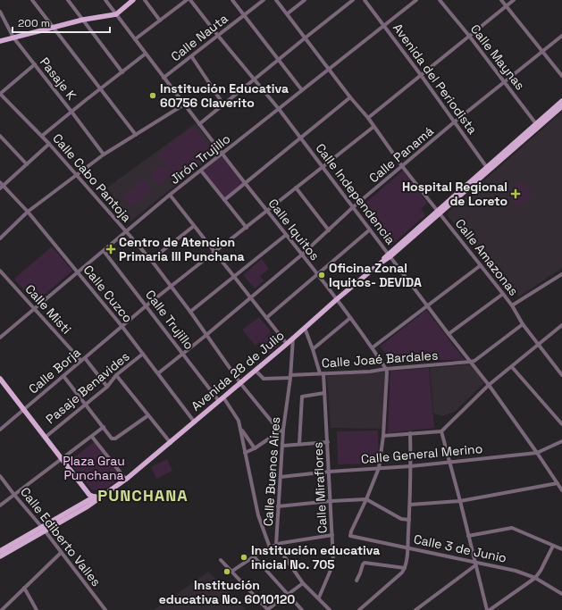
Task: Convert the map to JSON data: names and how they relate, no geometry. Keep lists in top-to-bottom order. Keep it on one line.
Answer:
{"streets":{"main road":["Avenida 28 de Julio"],"street":["Calle Nauta","Calle Maynas","Pasaje K","Avenida del Periodista","Calle Panamá","Jirón Trujillo","Calle Cabo Pantoja","Calle Independencia","Calle Iquitos","Calle Amazonas","Calle Cuzco","Calle Misti","Calle Trujillo","Calle Joaé Bardales","Calle Borja","Pasaje Benavides","Calle General Merino","Calle Buenos Aires","Calle Miraflores","Calle Ediberto Valles","Calle 3 de Junio"]},"crossings":[["Calle Nauta","Calle Independencia"],["Calle Nauta","Calle Iquitos"],["Calle Maynas","Calle Panamá"],["Calle Maynas","Avenida 28 de Julio"],["Avenida del Periodista","Calle Panamá"],["Avenida del Periodista","Jirón Trujillo"],["Avenida del Periodista","Avenida 28 de Julio"],["Calle Panamá","Calle Cabo Pantoja"],["Calle Panamá","Calle Independencia"],["Calle Panamá","Calle Iquitos"],["Calle Panamá","Calle Amazonas"],["Calle Panamá","Calle Cuzco"],["Calle Panamá","Calle Trujillo"],["Jirón Trujillo","Calle Cabo Pantoja"],["Jirón Trujillo","Calle Independencia"],["Jirón Trujillo","Calle Iquitos"],["Jirón Trujillo","Calle Amazonas"],["Jirón Trujillo","Calle Cuzco"],["Jirón Trujillo","Calle Misti"],["Jirón Trujillo","Calle Trujillo"],["Calle Cabo Pantoja","Calle Borja"],["Calle Cabo Pantoja","Avenida 28 de Julio"],["Calle Cabo Pantoja","Calle Buenos Aires"],["Calle Independencia","Calle Joaé Bardales"],["Calle Independencia","Calle Borja"],["Calle Independencia","Avenida 28 de Julio"],["Calle Independencia","Calle General Merino"],["Calle Iquitos","Calle Joaé Bardales"],["Calle Iquitos","Calle Borja"],["Calle Iquitos","Avenida 28 de Julio"],["Calle Amazonas","Calle Borja"],["Calle Amazonas","Avenida 28 de Julio"],["Calle Cuzco","Calle Borja"],["Calle Cuzco","Avenida 28 de Julio"],["Calle Cuzco","Pasaje Benavides"],["Calle Misti","Calle Borja"],["Calle Misti","Pasaje Benavides"],["Calle Trujillo","Calle Borja"],["Calle Trujillo","Avenida 28 de Julio"],["Calle Joaé Bardales","Avenida 28 de Julio"],["Calle Joaé Bardales","Calle Buenos Aires"],["Calle Joaé Bardales","Calle Miraflores"],["Avenida 28 de Julio","Calle Buenos Aires"],["Avenida 28 de Julio","Calle Miraflores"],["Avenida 28 de Julio","Calle Ediberto Valles"],["Calle General Merino","Calle Buenos Aires"],["Calle General Merino","Calle Miraflores"],["Calle Buenos Aires","Calle Miraflores"]],"districts":["PUNCHANA"],"parks":["Plaza Grau Punchana"],"places":{"other":["Institución Educativa 60756 Claverito","Oficina Zonal Iquitos- DEVIDA","Institución educativa inicial No. 705","Institución educativa No. 6010120"],"health":["Hospital Regional de Loreto","Centro de Atencion Primaria III Punchana"]},"scale_bar":"200 m"}
